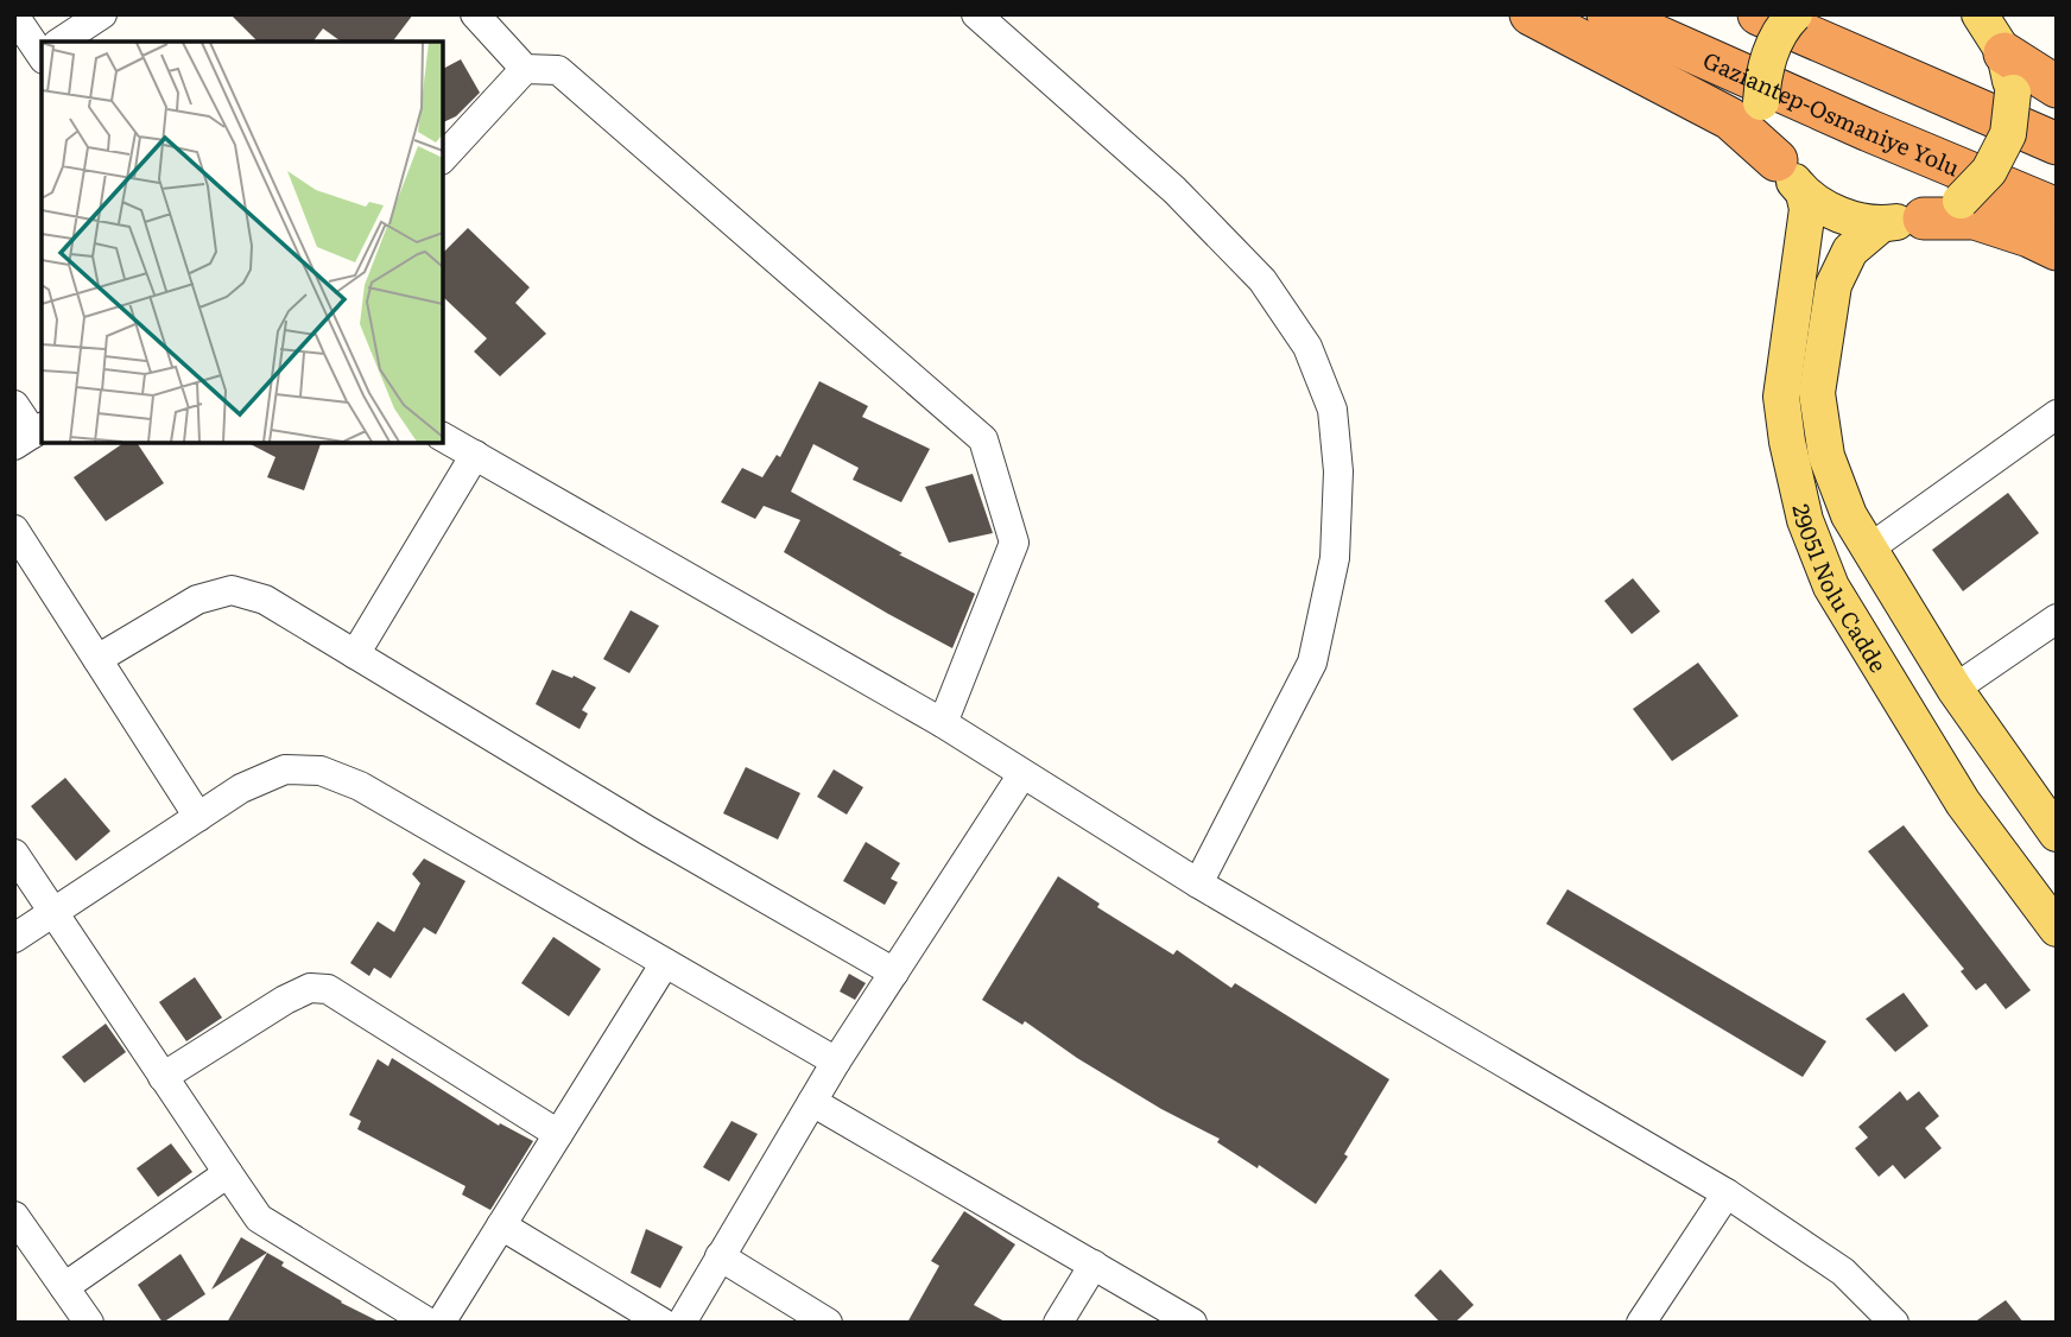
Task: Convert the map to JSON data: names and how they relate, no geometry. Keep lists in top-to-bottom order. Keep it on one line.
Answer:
{"streets":{"highway":["Gaziantep-Osmaniye Yolu"],"main road":["29051 Nolu Cadde"]}}
